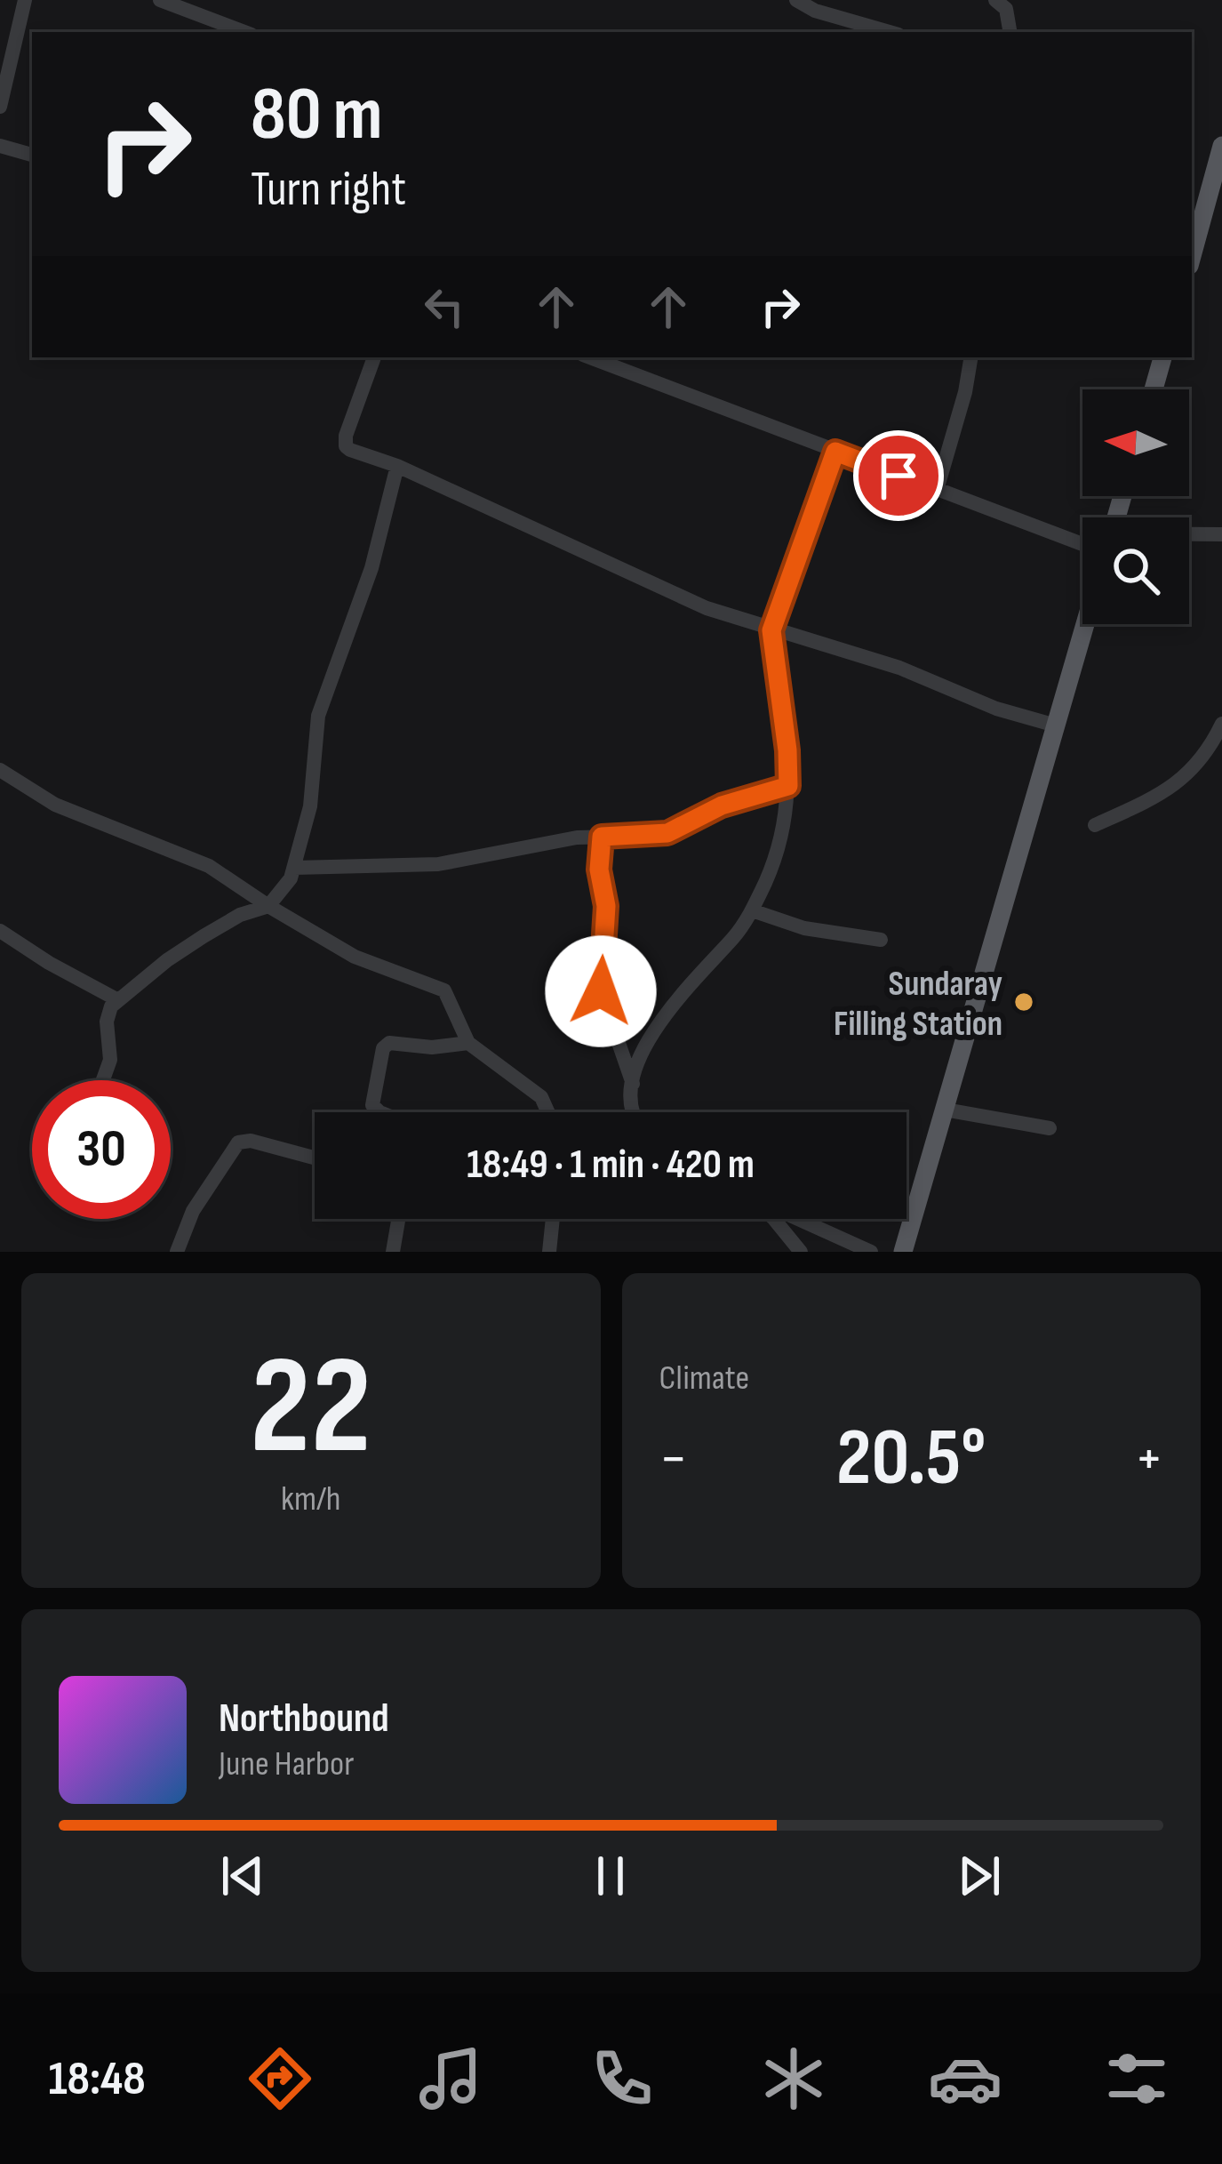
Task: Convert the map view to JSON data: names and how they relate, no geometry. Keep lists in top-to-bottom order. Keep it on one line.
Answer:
{"places":["Sundaray Filling Station"],"north":"left","page":{"turn":["80 m","Turn right"],"limit":"30","trip":"18:49 · 1 min · 420 m","tile":[["22","km/h"],"Climate"],"heat":["−","20.5°","+"],"song":["Northbound","June Harbor"],"tabs":"18:48"}}
